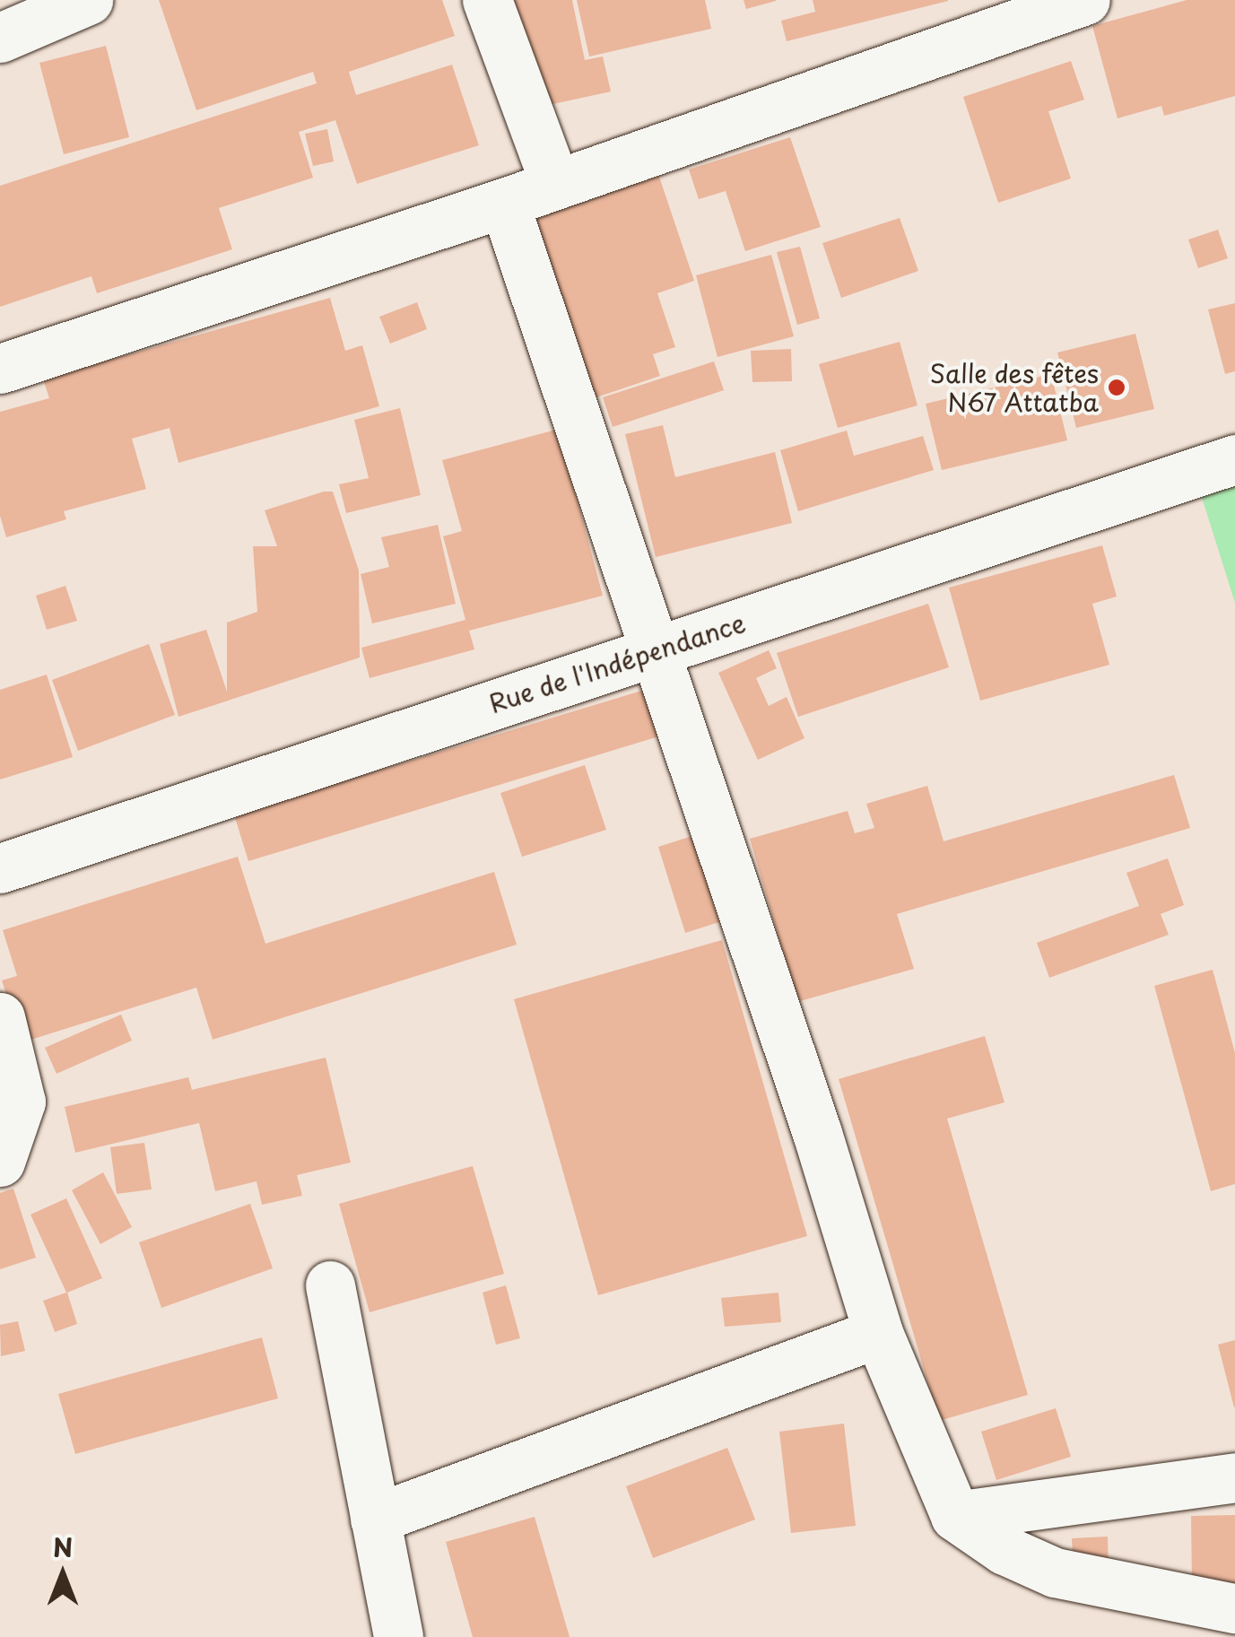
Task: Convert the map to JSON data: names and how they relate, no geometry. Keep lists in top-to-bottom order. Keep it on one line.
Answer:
{"streets":{"street":["Rue de l'Indépendance"]},"places":["Salle des fêtes N67 Attatba"],"north":"top"}
